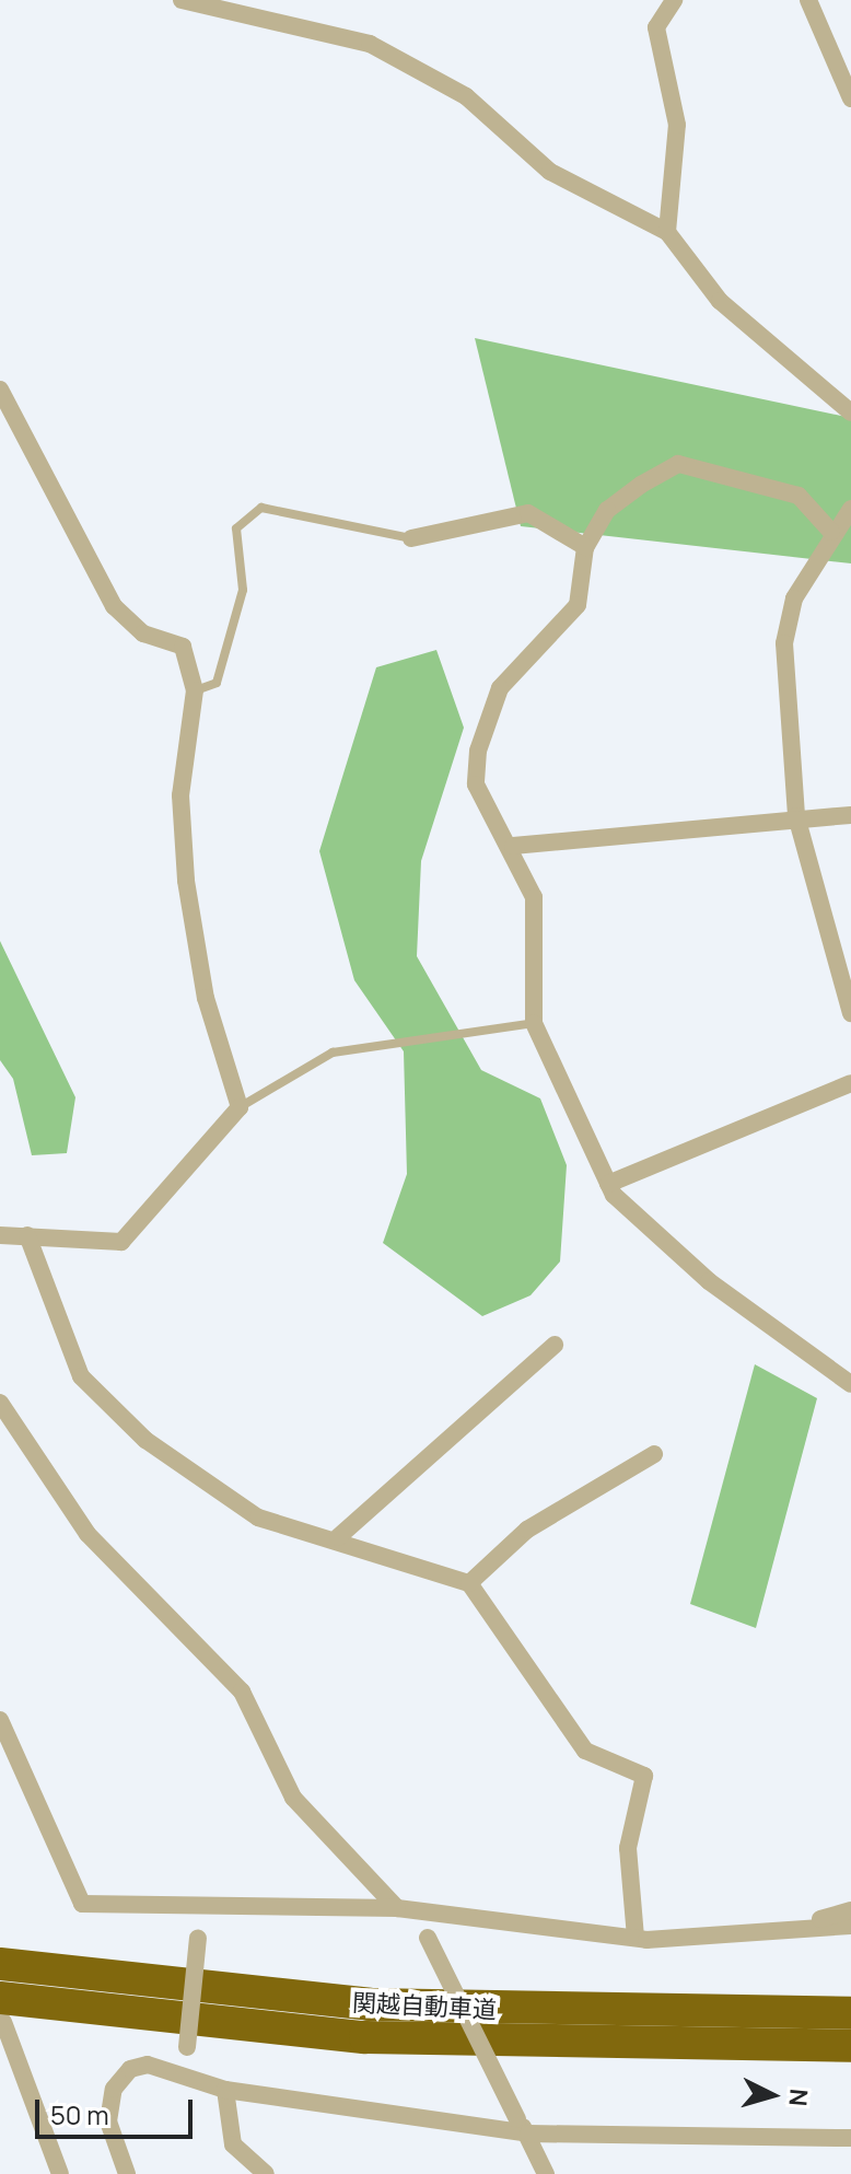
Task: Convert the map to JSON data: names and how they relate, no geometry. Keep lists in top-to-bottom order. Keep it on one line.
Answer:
{"streets":{"highway":["関越自動車道"]},"scale_bar":"50 m","north":"right"}
